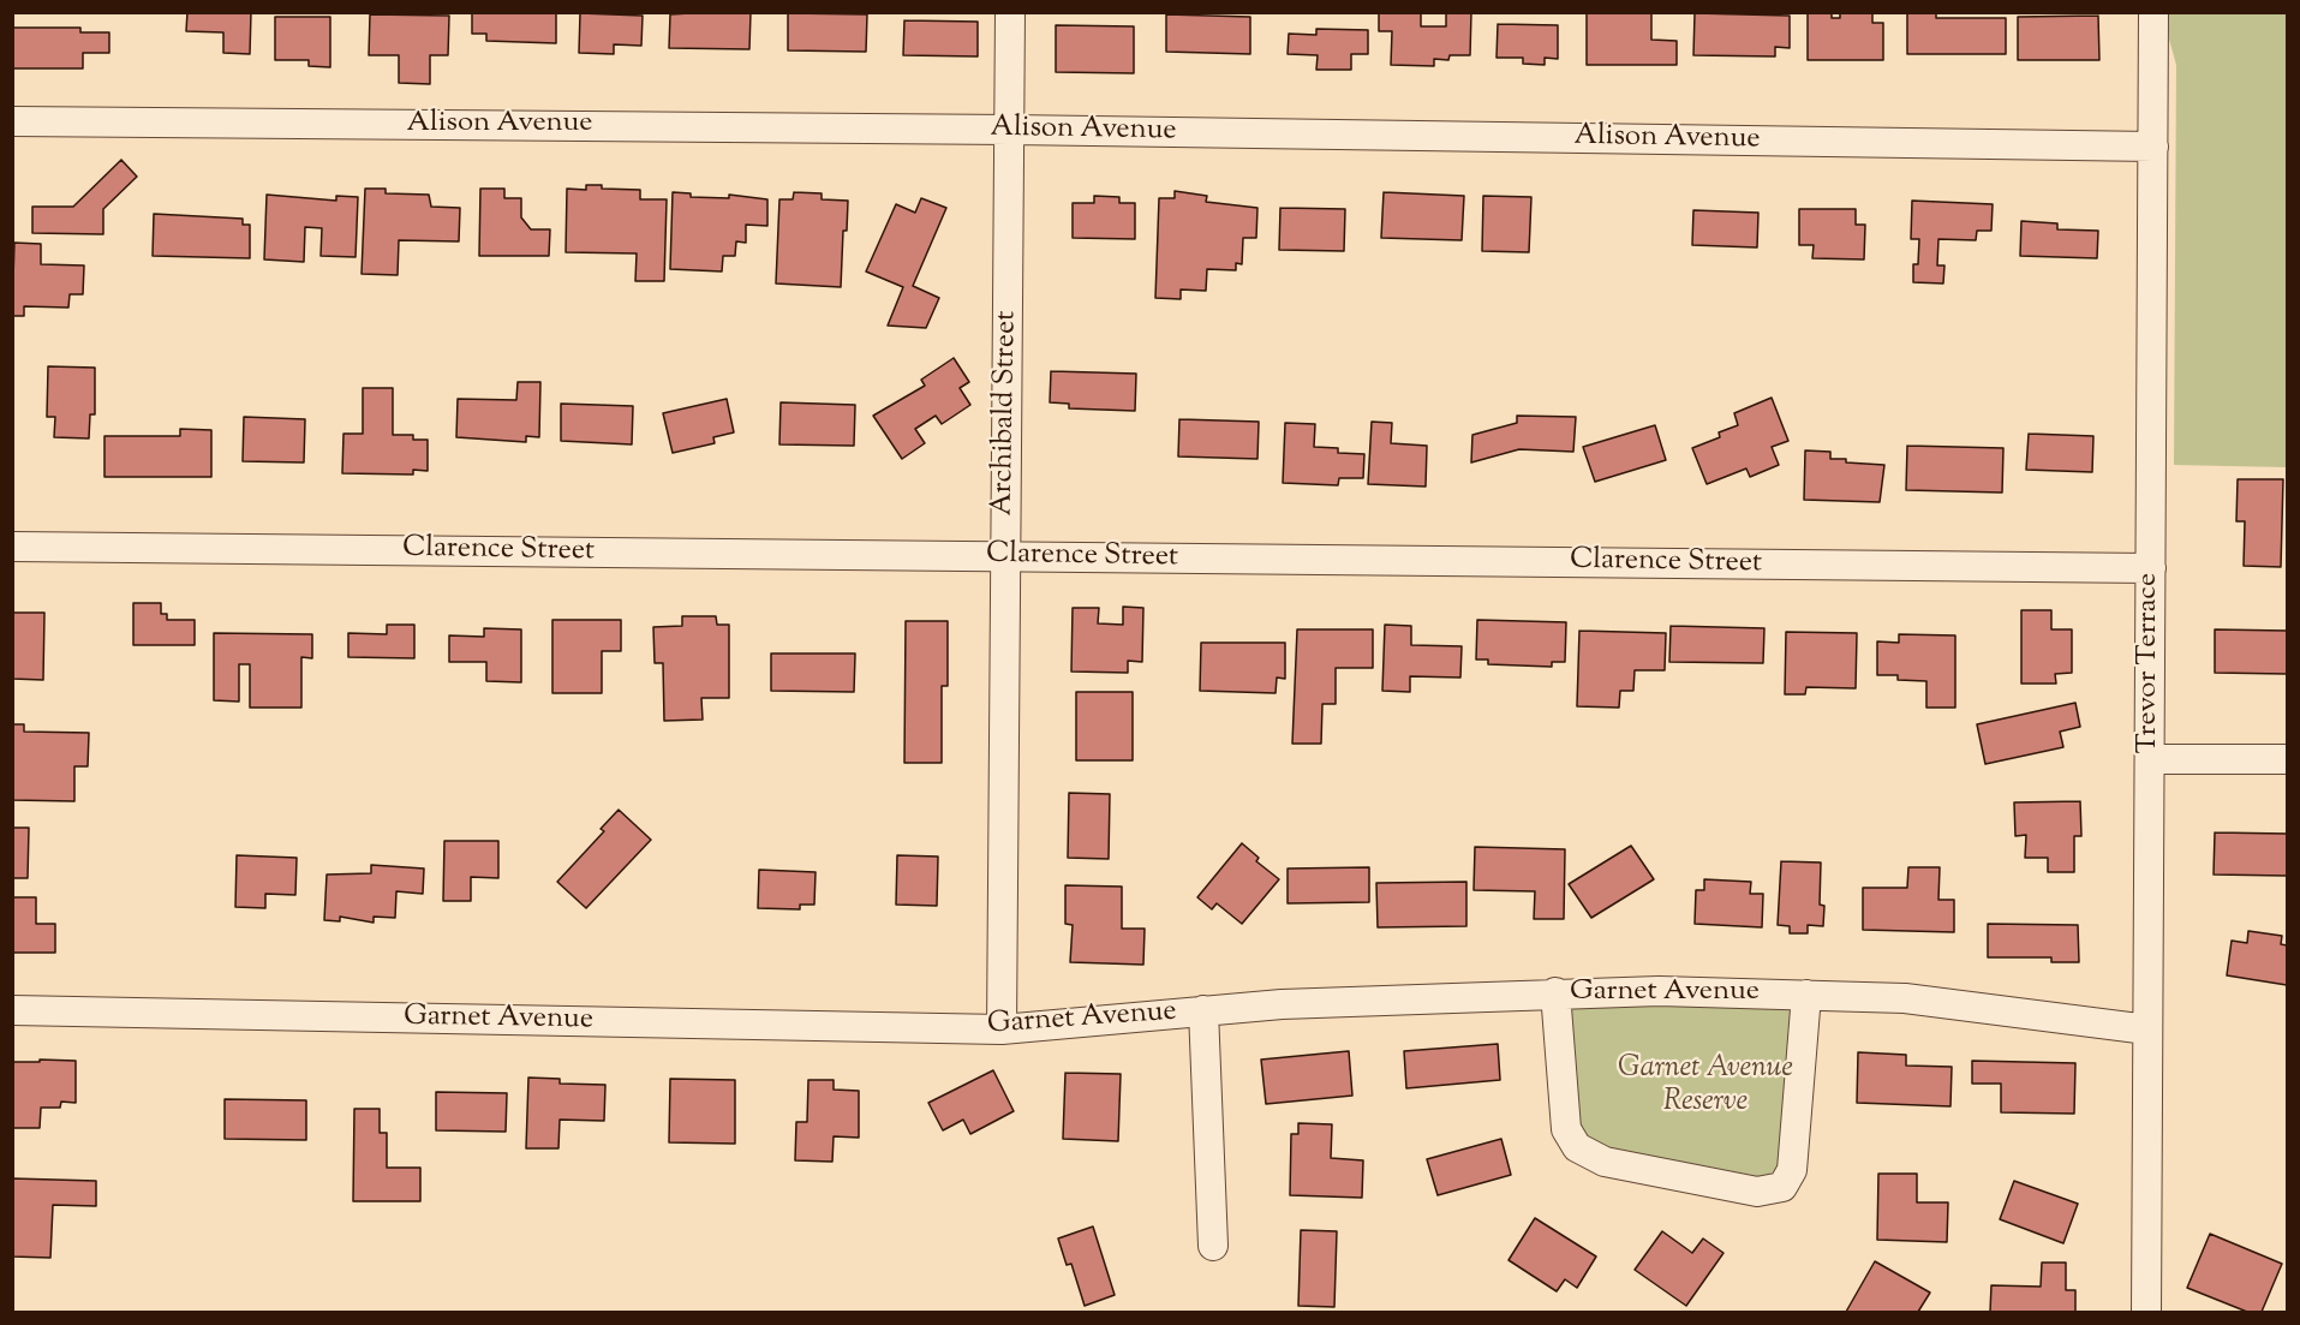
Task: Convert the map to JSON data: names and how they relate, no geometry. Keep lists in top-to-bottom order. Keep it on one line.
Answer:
{"streets":{"street":["Alison Avenue","Archibald Street","Clarence Street","Trevor Terrace","Garnet Avenue"]},"crossings":[["Alison Avenue","Archibald Street"],["Alison Avenue","Trevor Terrace"],["Archibald Street","Clarence Street"],["Archibald Street","Garnet Avenue"],["Clarence Street","Trevor Terrace"],["Trevor Terrace","Garnet Avenue"]],"parks":["Garnet Avenue Reserve"]}
